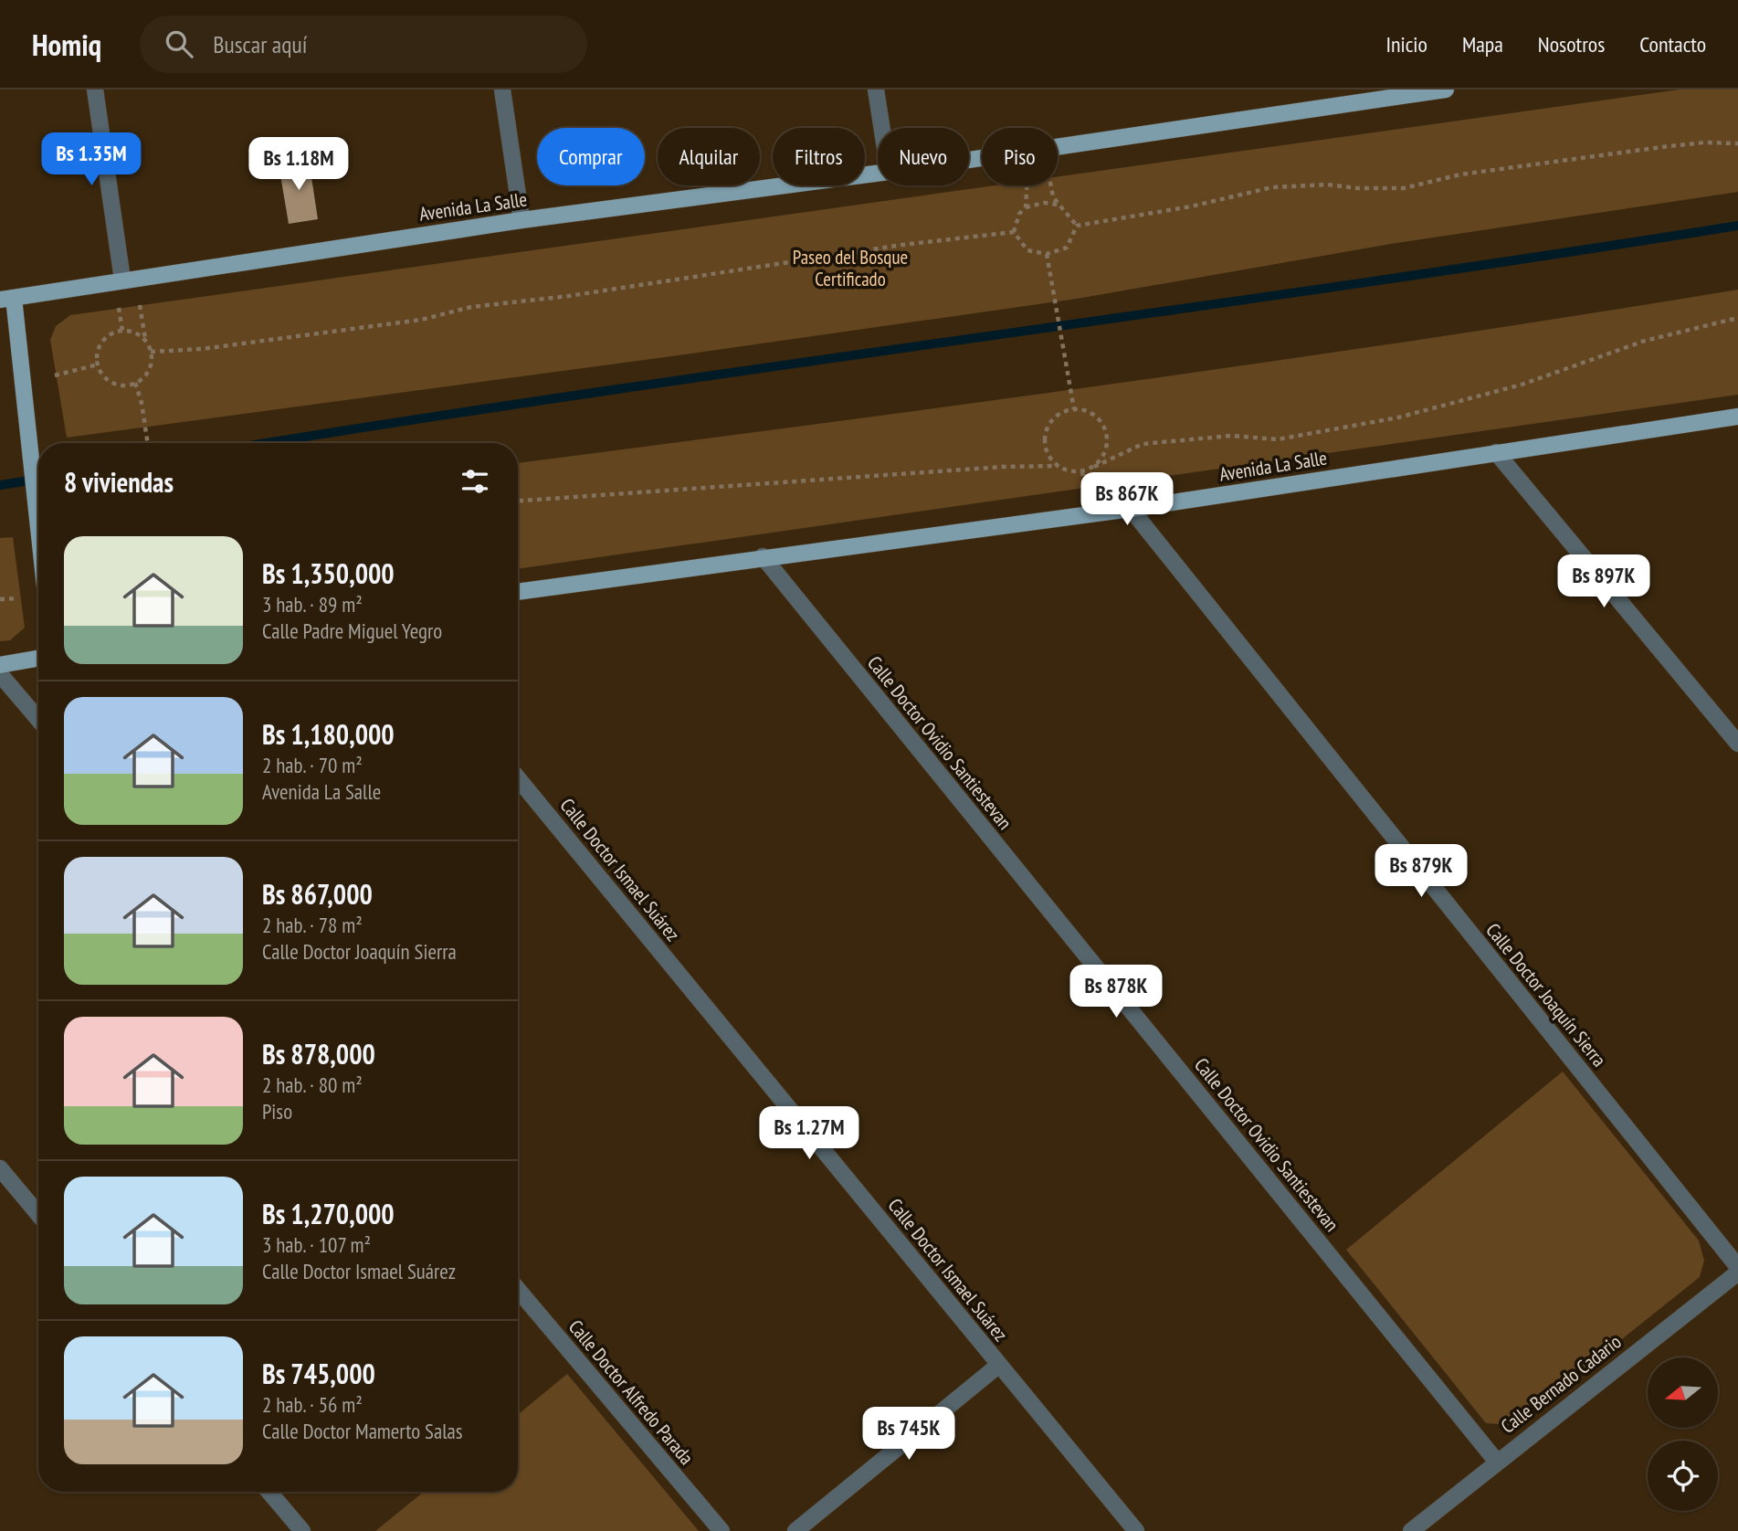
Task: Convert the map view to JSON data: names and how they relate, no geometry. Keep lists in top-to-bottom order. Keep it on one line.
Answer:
{"streets":{"main road":["Avenida La Salle"],"street":["Calle Doctor Ovidio Santiestevan","Calle Doctor Ismael Suárez","Calle Doctor Joaquín Sierra","Calle Bernado Cadario","Calle Doctor Alfredo Parada"]},"crossings":[["Avenida La Salle","Calle Doctor Ovidio Santiestevan"],["Avenida La Salle","Calle Doctor Joaquín Sierra"],["Calle Doctor Ovidio Santiestevan","Calle Bernado Cadario"]],"parks":["Paseo del Bosque Certificado"],"north":"left","page":{"header":"Homiq","search":"Buscar aquí","nav":["Inicio","Mapa","Nosotros","Contacto"],"chip":["Comprar","Alquilar","Filtros","Nuevo","Piso"],"price":["Bs 1.35M","Bs 1.18M","Bs 867K","Bs 897K","Bs 879K","Bs 878K","Bs 1.27M","Bs 745K"],"heading":"8 viviendas","list":[{"name":"Bs 1,350,000","note":"3 hab. · 89 m² · Calle Padre Miguel Yegro"},{"name":"Bs 1,180,000","note":"2 hab. · 70 m² · Avenida La Salle"},{"name":"Bs 867,000","note":"2 hab. · 78 m² · Calle Doctor Joaquín Sierra"},{"name":"Bs 878,000","note":"2 hab. · 80 m² · Piso"},{"name":"Bs 1,270,000","note":"3 hab. · 107 m² · Calle Doctor Ismael Suárez"},{"name":"Bs 745,000","note":"2 hab. · 56 m² · Calle Doctor Mamerto Salas"}]}}
